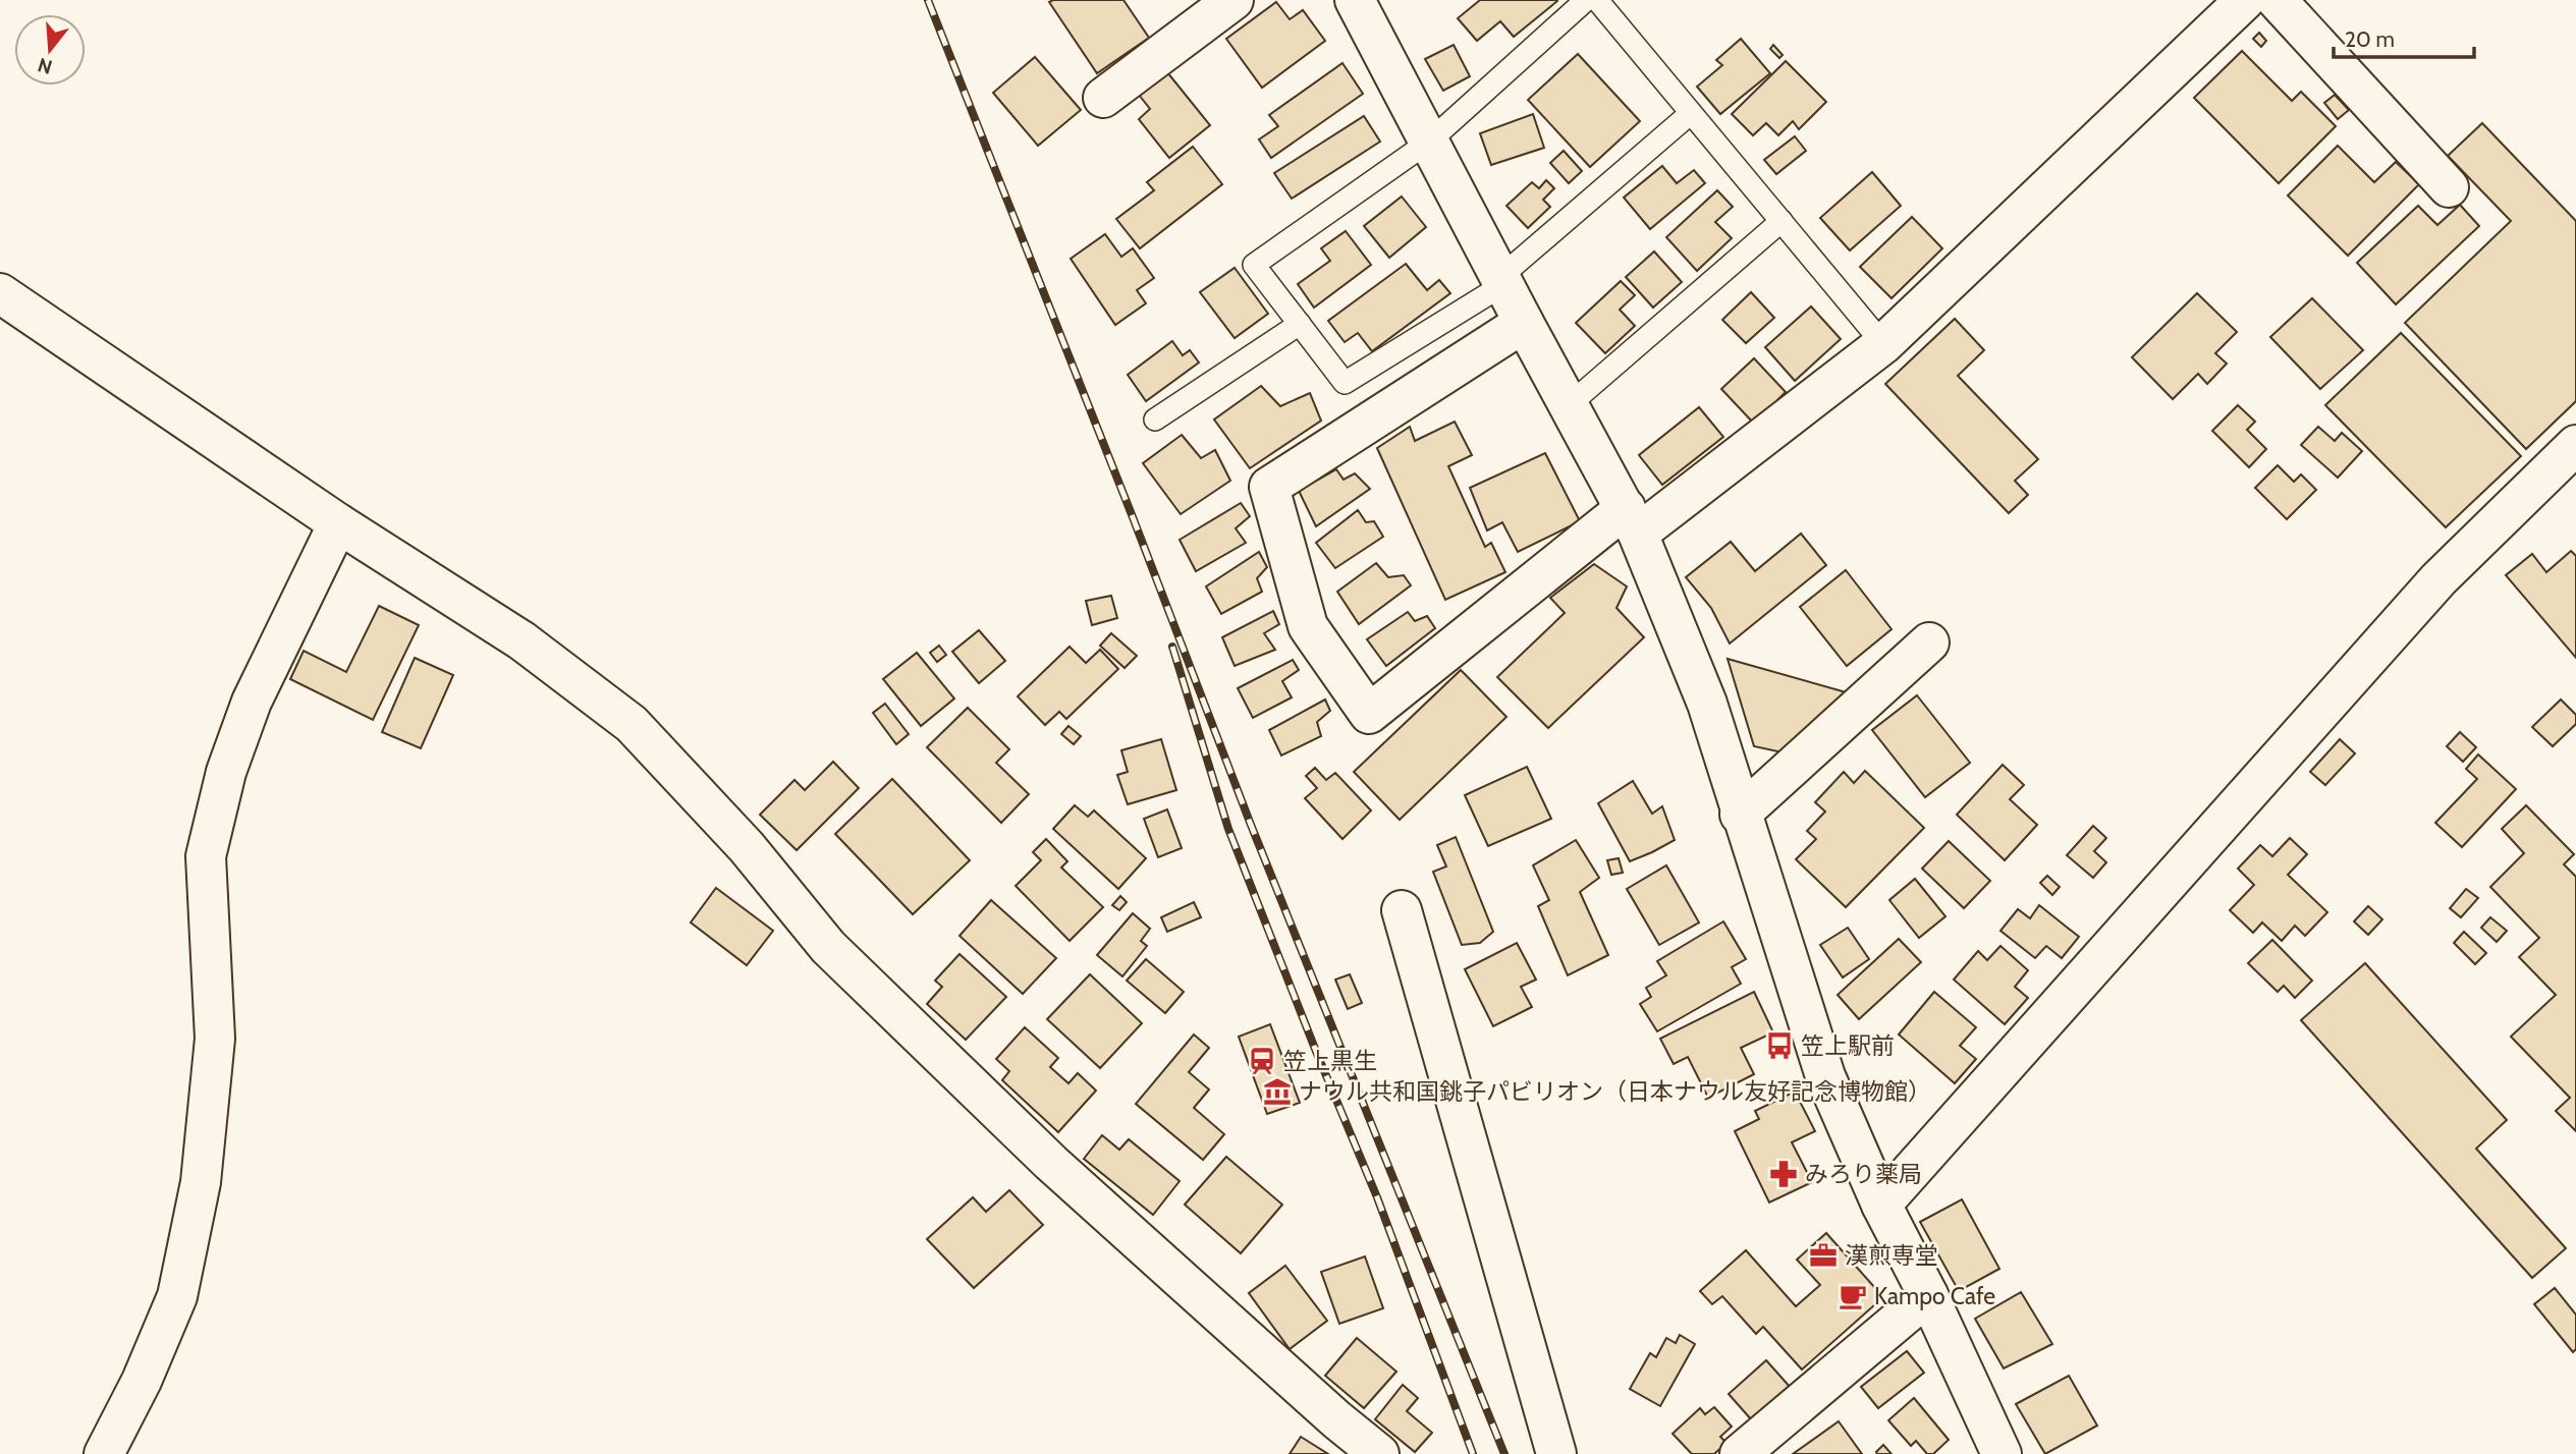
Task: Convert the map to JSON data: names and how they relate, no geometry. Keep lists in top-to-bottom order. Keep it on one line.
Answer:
{"places":{"bus stop":["笠上駅前"],"station":["笠上黒生"],"museum":["ナウル共和国銚子パビリオン（日本ナウル友好記念博物館）"],"pharmacy":["みろり薬局"],"office":["漢煎専堂"],"cafe":["Kampo Cafe"]},"scale_bar":"20 m","north":"bottom"}
